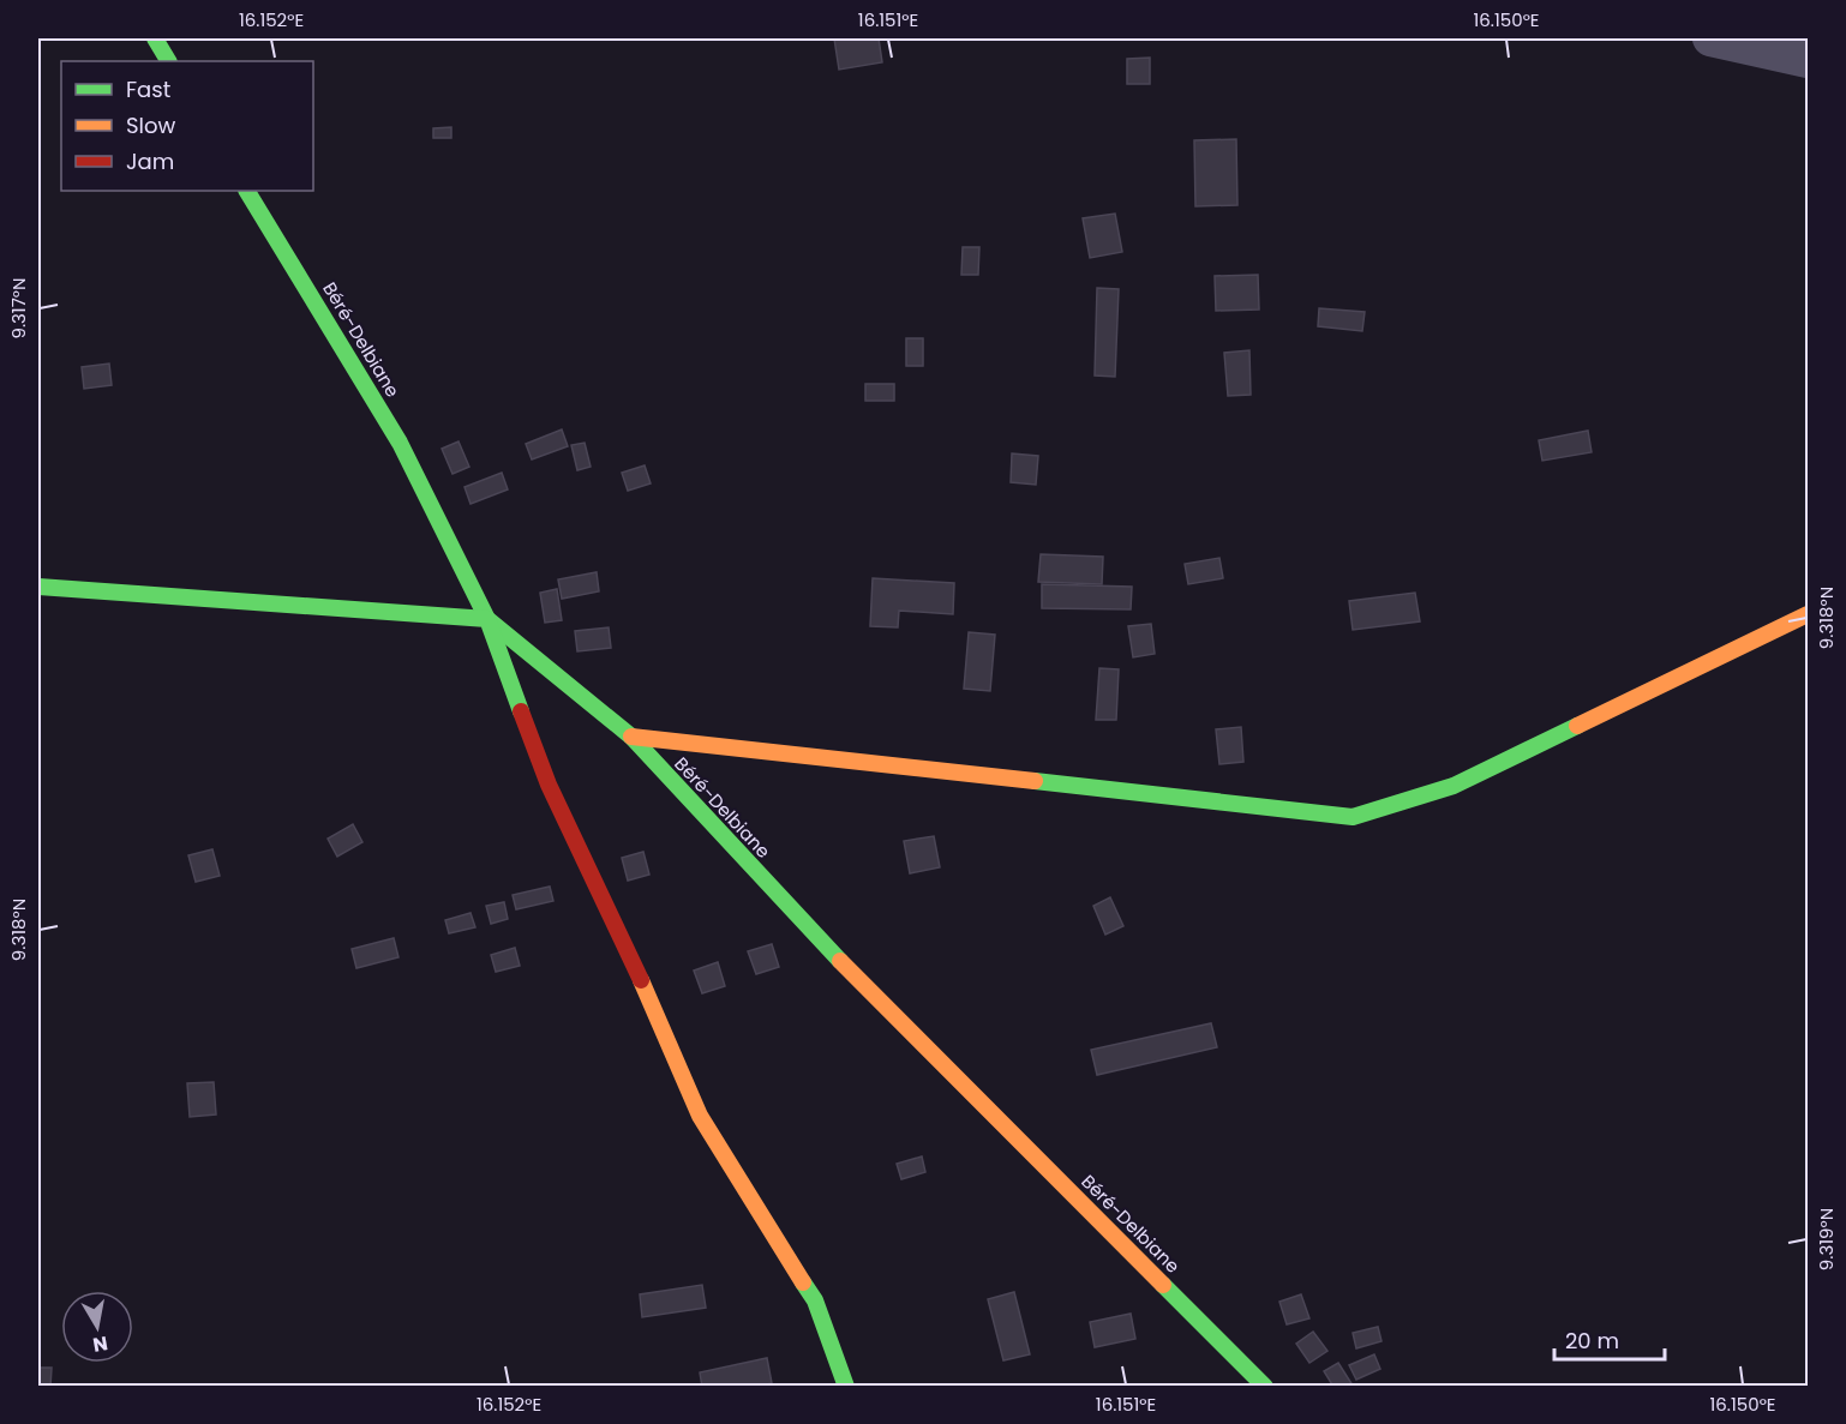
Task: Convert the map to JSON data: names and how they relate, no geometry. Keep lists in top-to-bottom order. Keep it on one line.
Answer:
{"streets":{"street":["Béré-Delbiane"]},"legend":["Fast","Slow","Jam"],"scale_bar":"20 m","north":"bottom","coordinates":["16.152°E","16.151°E","16.150°E","9.317°N","9.318°N","9.319°N"]}
